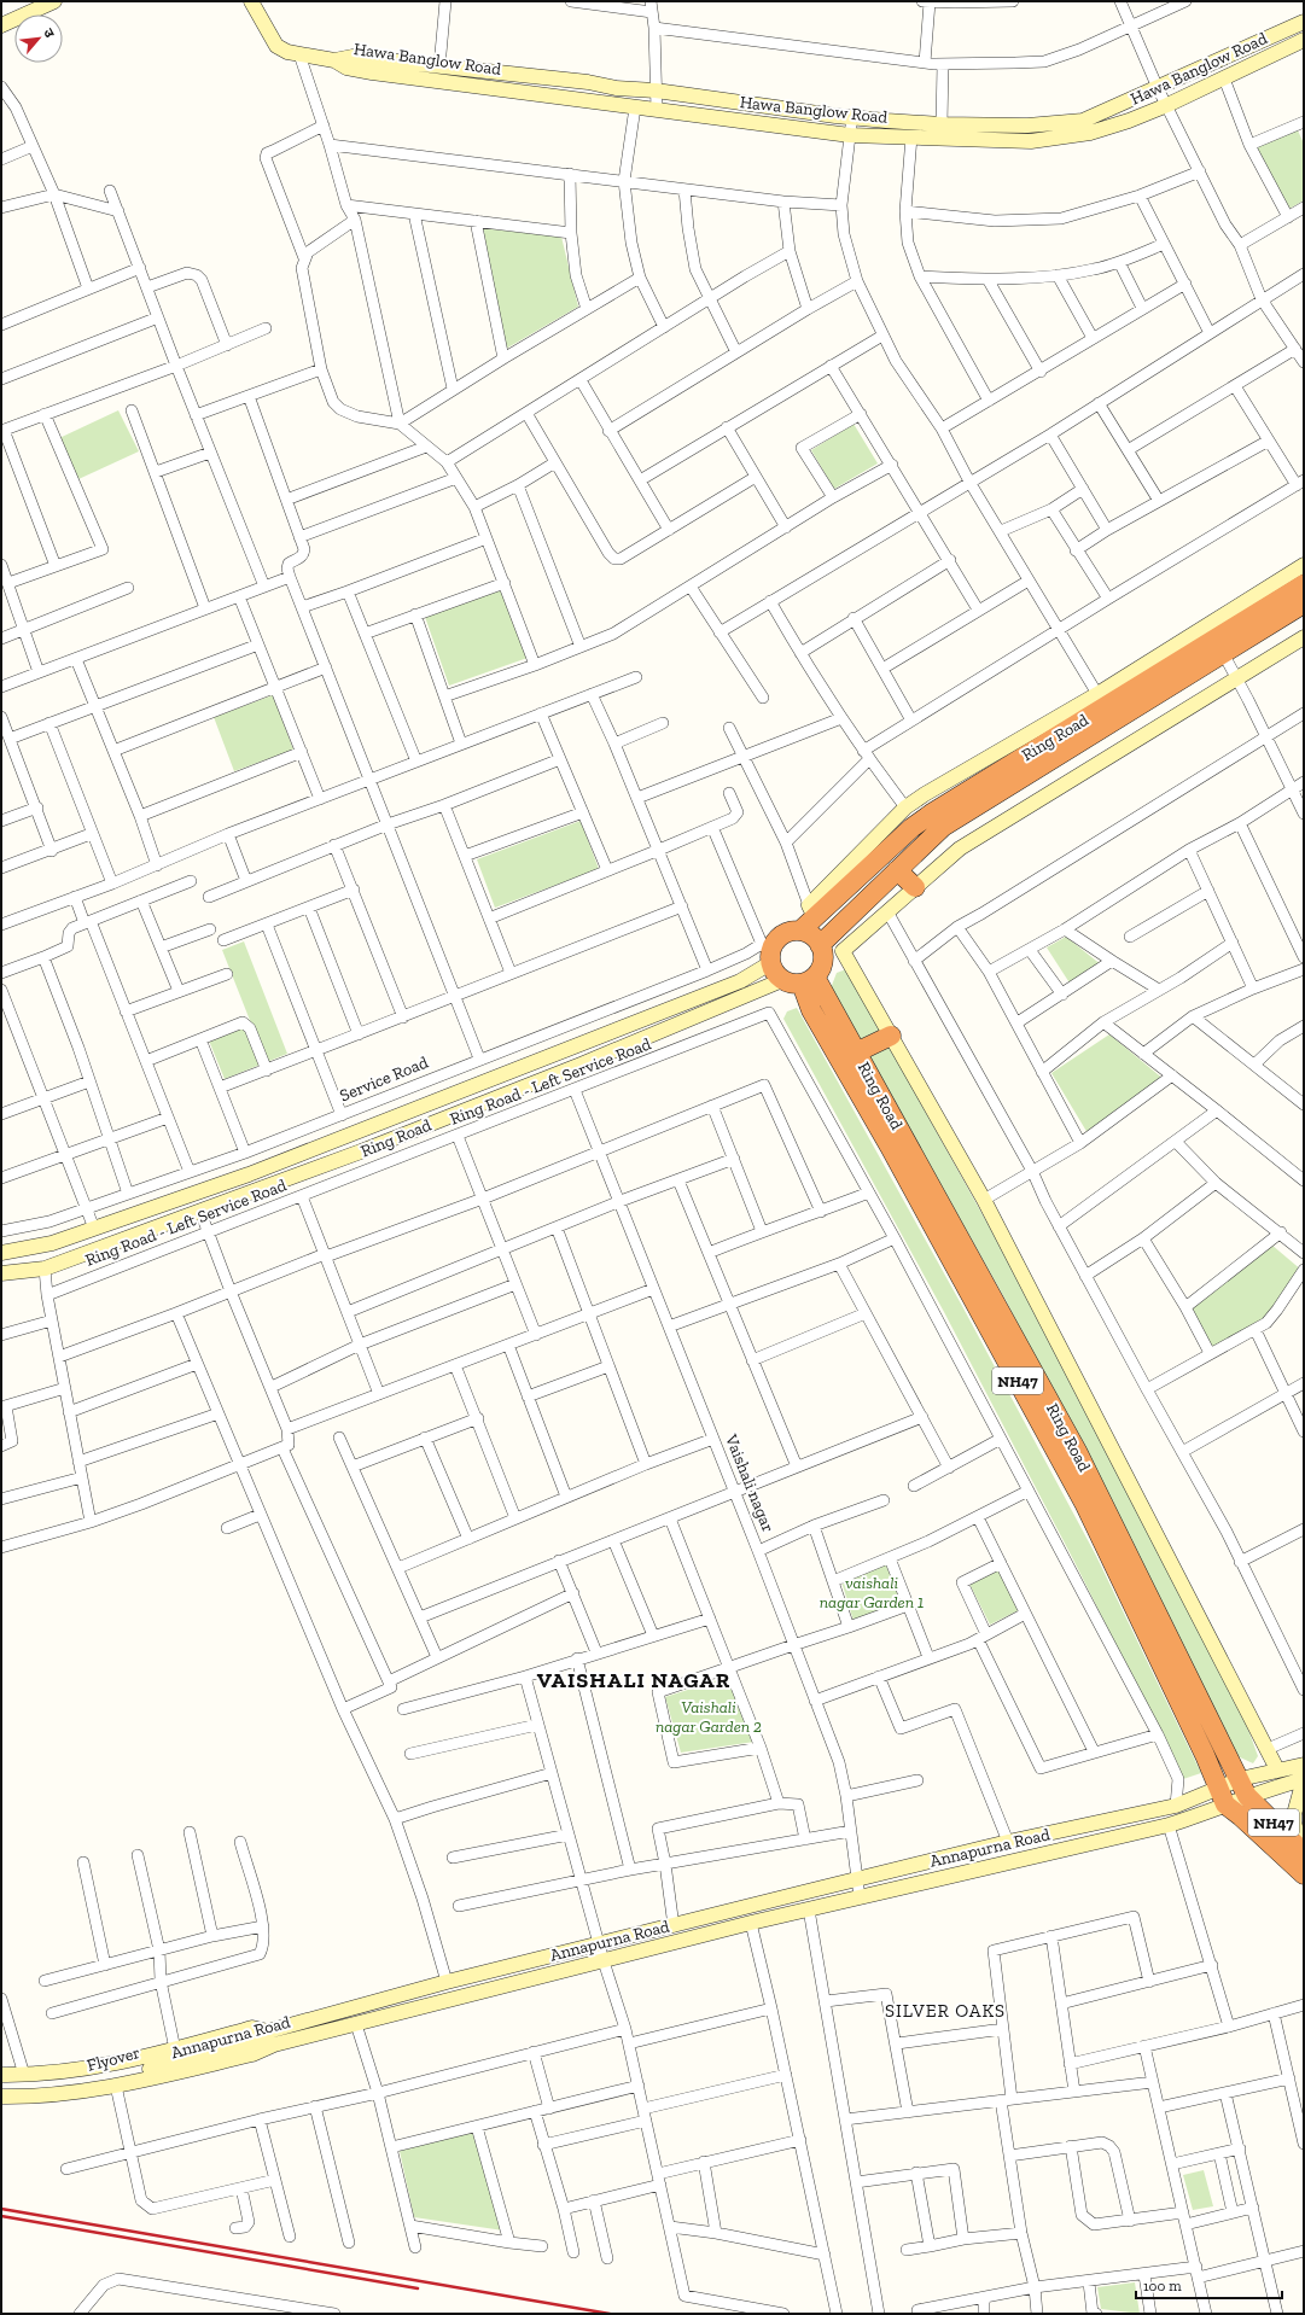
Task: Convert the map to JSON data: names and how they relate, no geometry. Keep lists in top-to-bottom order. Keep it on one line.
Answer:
{"streets":{"highway":["Ring Road","NH47"],"street":["Hawa Banglow Road","Service Road","Ring Road - Left Service Road","Vaishali nagar","Annapurna Road","Flyover"]},"crossings":[["Ring Road","Service Road"],["Ring Road","Annapurna Road"],["Ring Road - Left Service Road","Vaishali nagar"],["Vaishali nagar","Annapurna Road"],["Annapurna Road","Flyover"]],"districts":["VAISHALI NAGAR","SILVER OAKS"],"parks":["vaishali nagar Garden 1","Vaishali nagar Garden 2"],"scale_bar":"100 m","north":"top right"}
